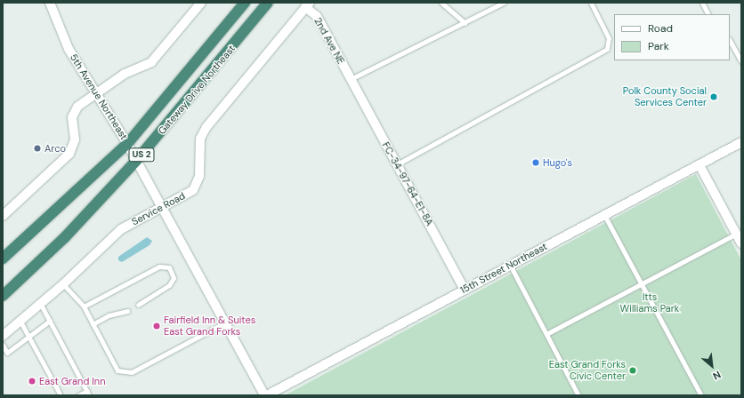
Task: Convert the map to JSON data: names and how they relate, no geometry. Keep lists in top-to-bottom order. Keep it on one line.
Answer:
{"streets":{"highway":["Gateway Drive Northeast","US 2"],"street":["2nd Ave NE","5th Avenue Northeast","FC-34-97-64-E1-8A","Service Road","15th Street Northeast"]},"crossings":[["2nd Ave NE","FC-34-97-64-E1-8A"],["2nd Ave NE","Service Road"],["Gateway Drive Northeast","5th Avenue Northeast"],["5th Avenue Northeast","Service Road"],["5th Avenue Northeast","15th Street Northeast"],["FC-34-97-64-E1-8A","15th Street Northeast"]],"parks":["Itts Williams Park"],"places":["Polk County Social Services Center","Arco","Hugo's","Fairfield Inn & Suites East Grand Forks","East Grand Forks Civic Center","East Grand Inn"],"legend":["Road","Park"],"north":"bottom right"}
